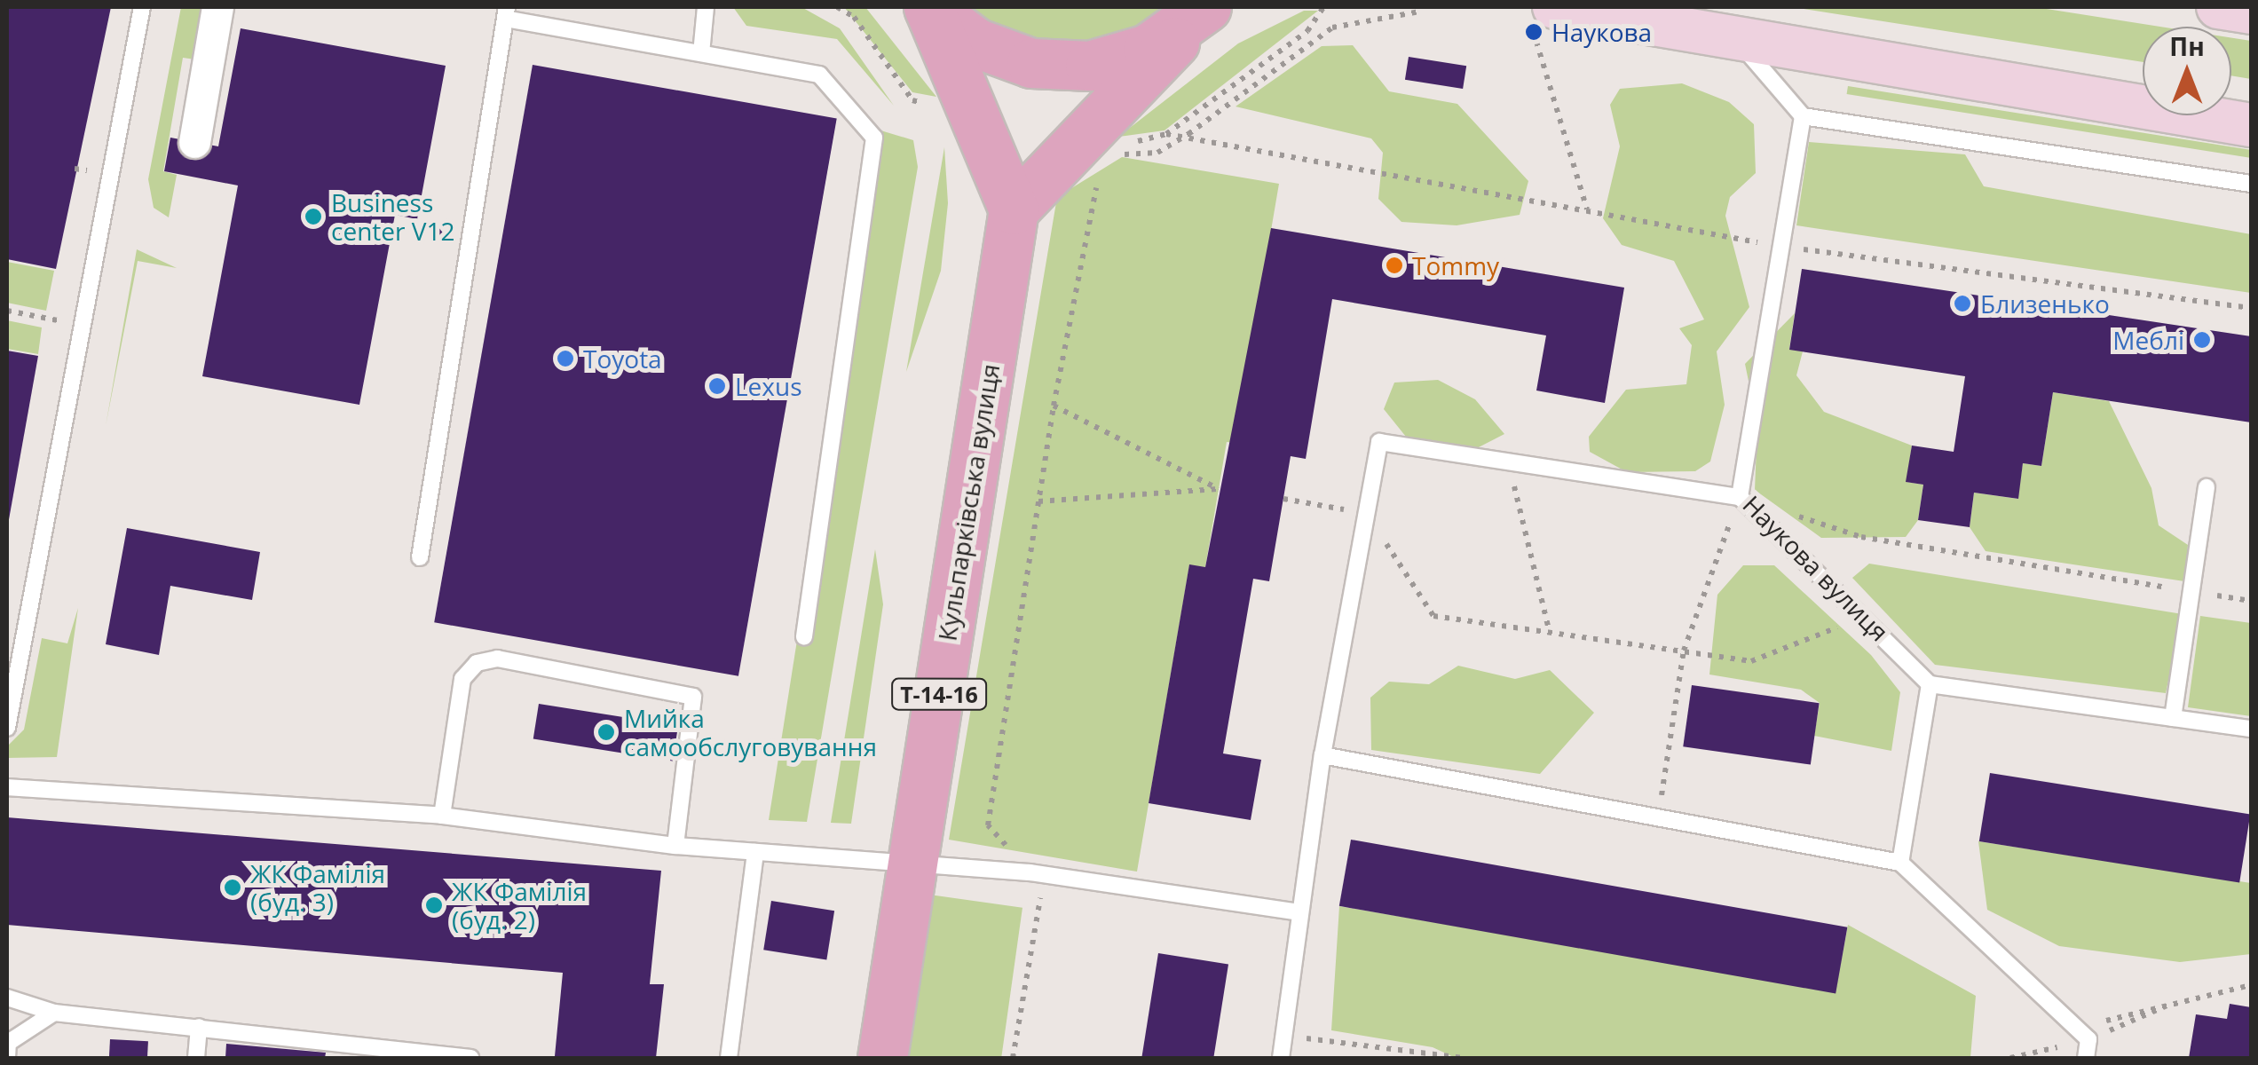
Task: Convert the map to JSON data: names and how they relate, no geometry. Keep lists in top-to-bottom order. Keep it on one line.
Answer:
{"streets":{"main road":["Кульпарківська вулиця","Т-14-16"],"lane":["Наукова вулиця"]},"places":["Наукова","Business center V12","Tommy","Близенько","Меблі","Toyota","Lexus","Мийка самообслуговування","ЖК Фамілія (буд. 3)","ЖК Фамілія (буд. 2)"],"north":"top"}
